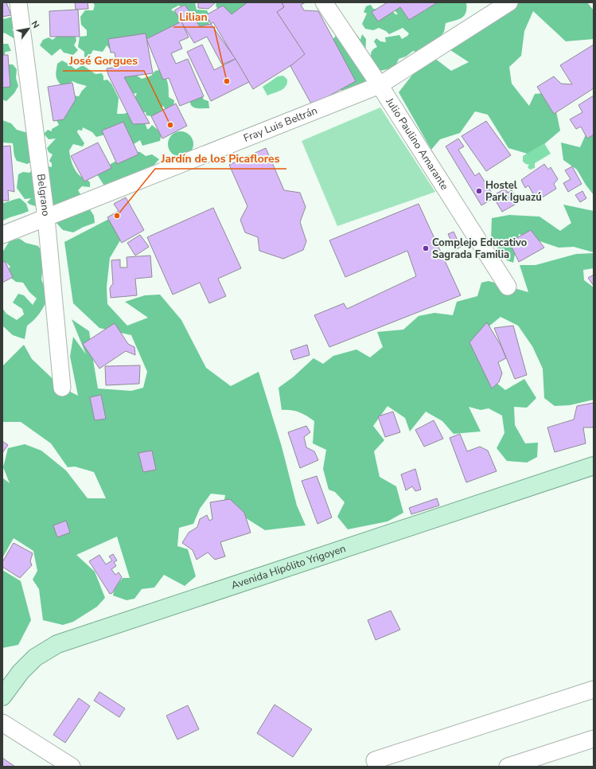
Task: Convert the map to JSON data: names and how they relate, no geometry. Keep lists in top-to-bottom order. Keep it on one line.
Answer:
{"streets":{"main road":["Avenida Hipólito Yrigoyen"],"street":["Fray Luis Beltrán","Julio Paulino Amarante","Belgrano"]},"crossings":[["Fray Luis Beltrán","Julio Paulino Amarante"],["Fray Luis Beltrán","Belgrano"]],"places":["Lilian","José Gorgues","Hostel Park Iguazú","Jardín de los Picaflores","Complejo Educativo Sagrada Familia"],"north":"top right"}
